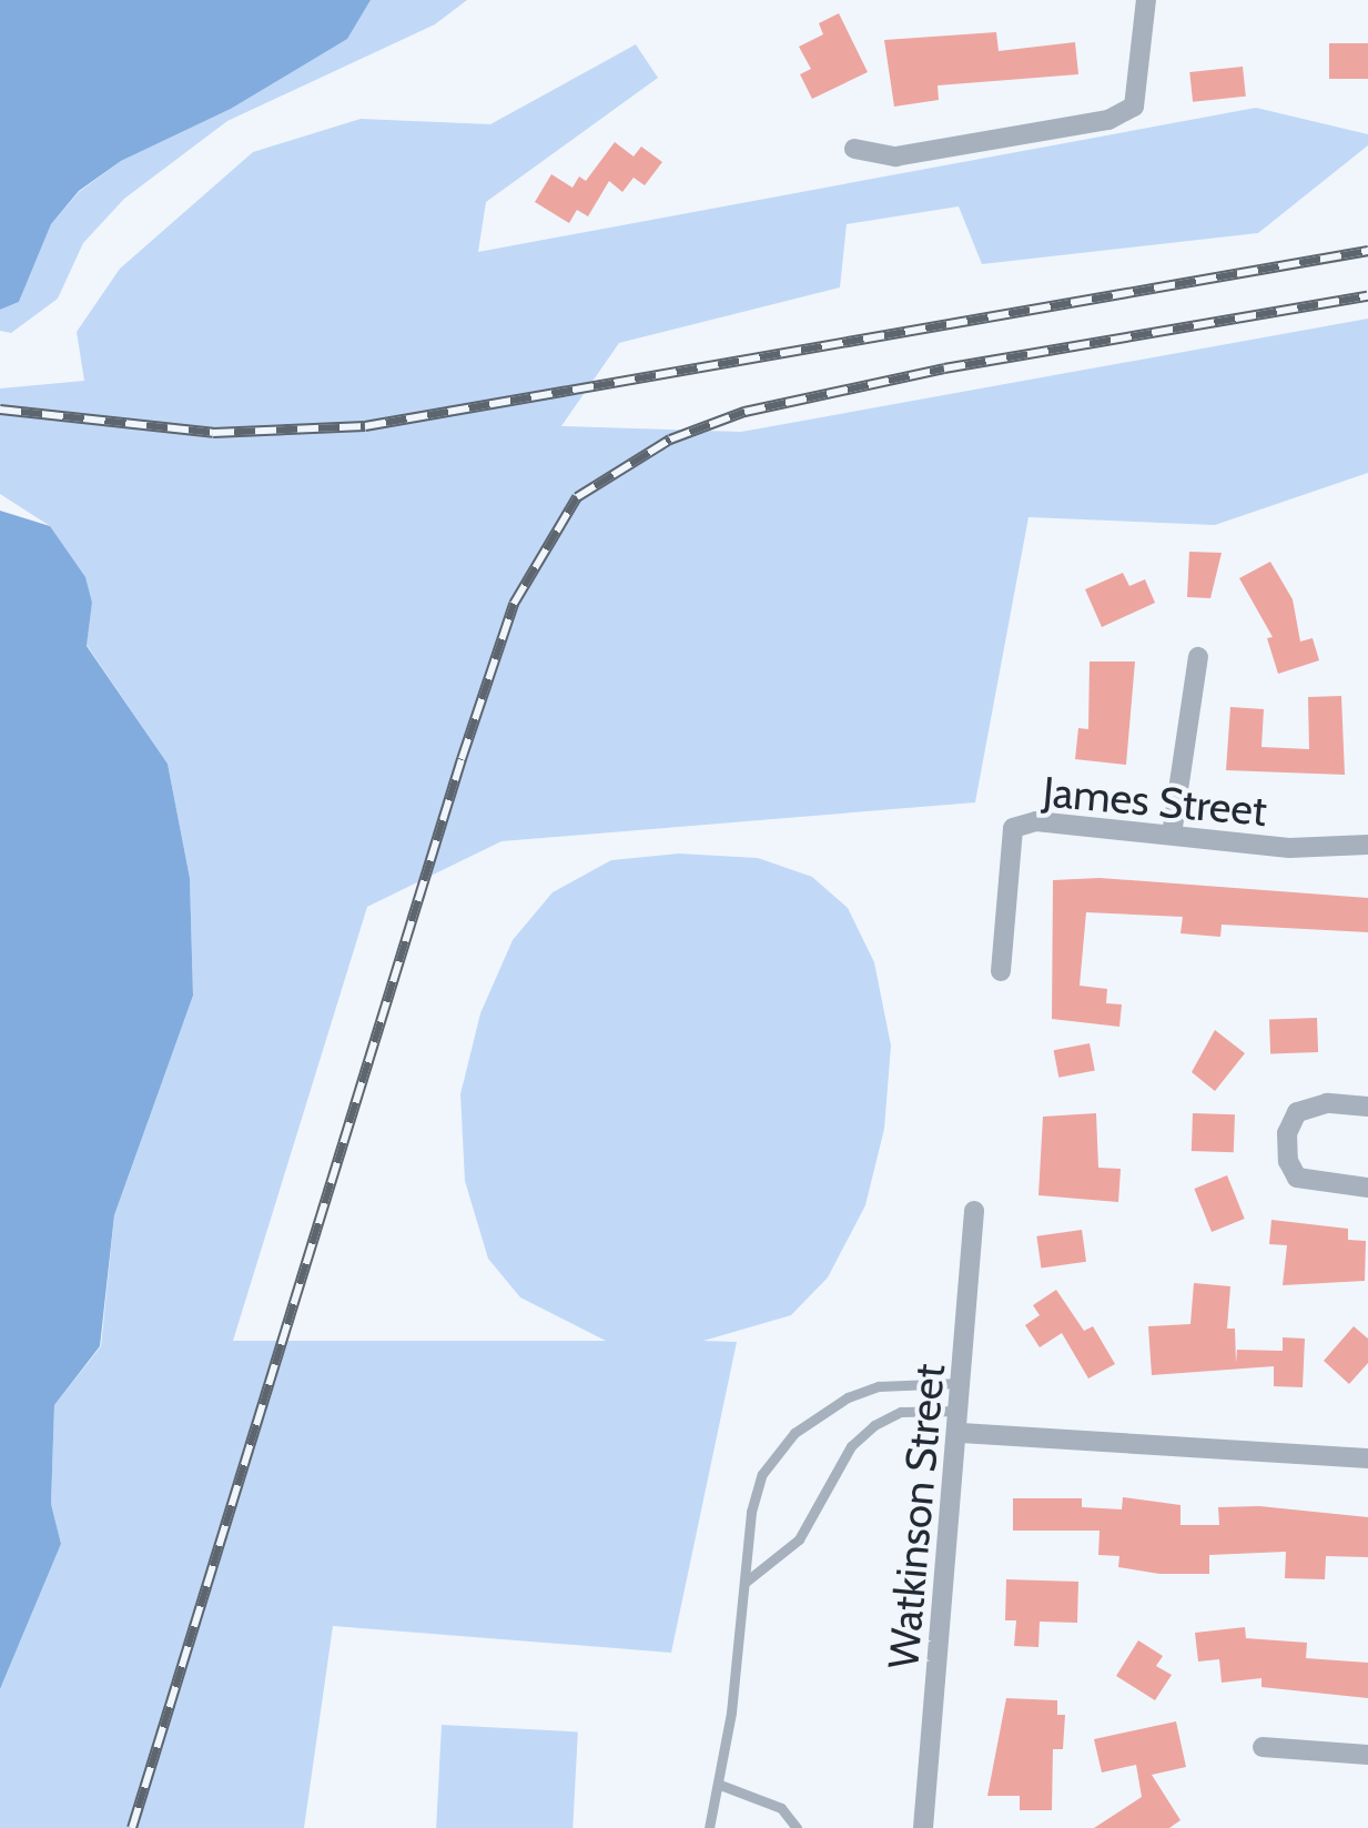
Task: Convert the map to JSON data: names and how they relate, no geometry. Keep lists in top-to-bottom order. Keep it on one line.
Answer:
{"streets":{"street":["James Street","Watkinson Street"]}}
